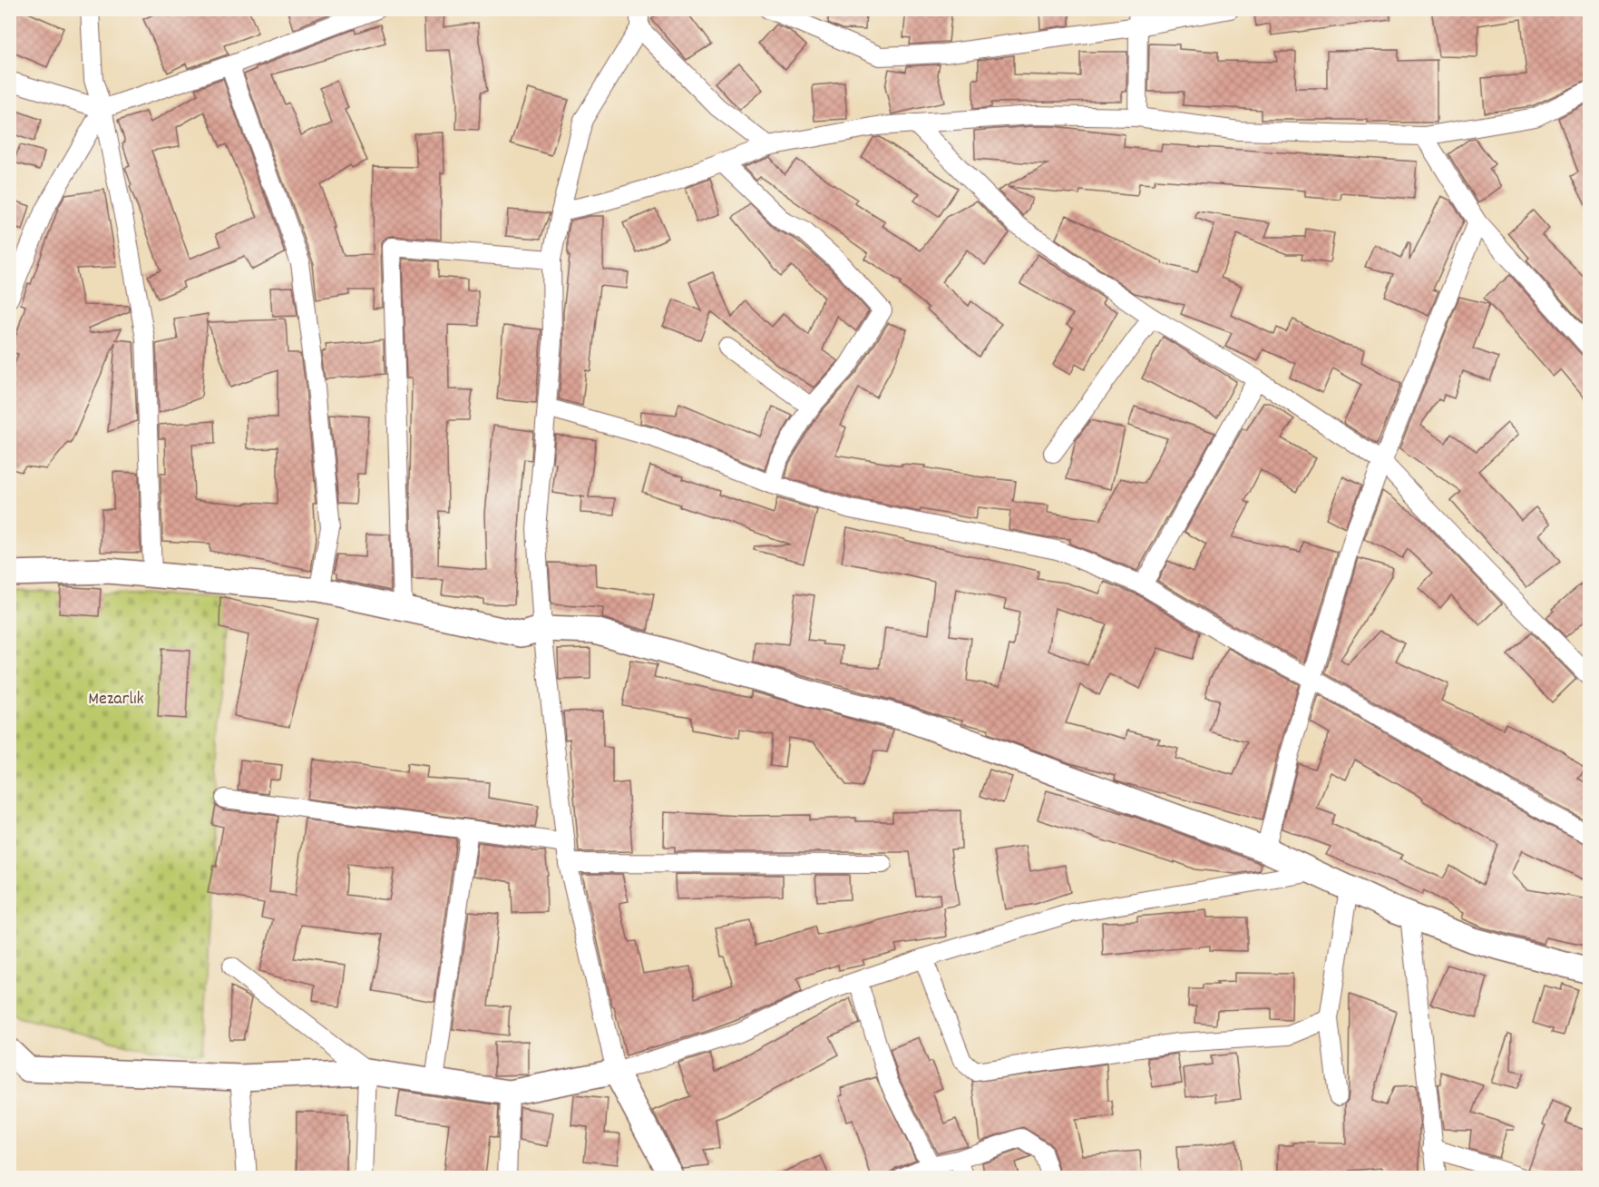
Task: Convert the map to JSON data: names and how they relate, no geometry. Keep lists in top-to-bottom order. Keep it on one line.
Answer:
{"parks":["Mezarlık"]}
